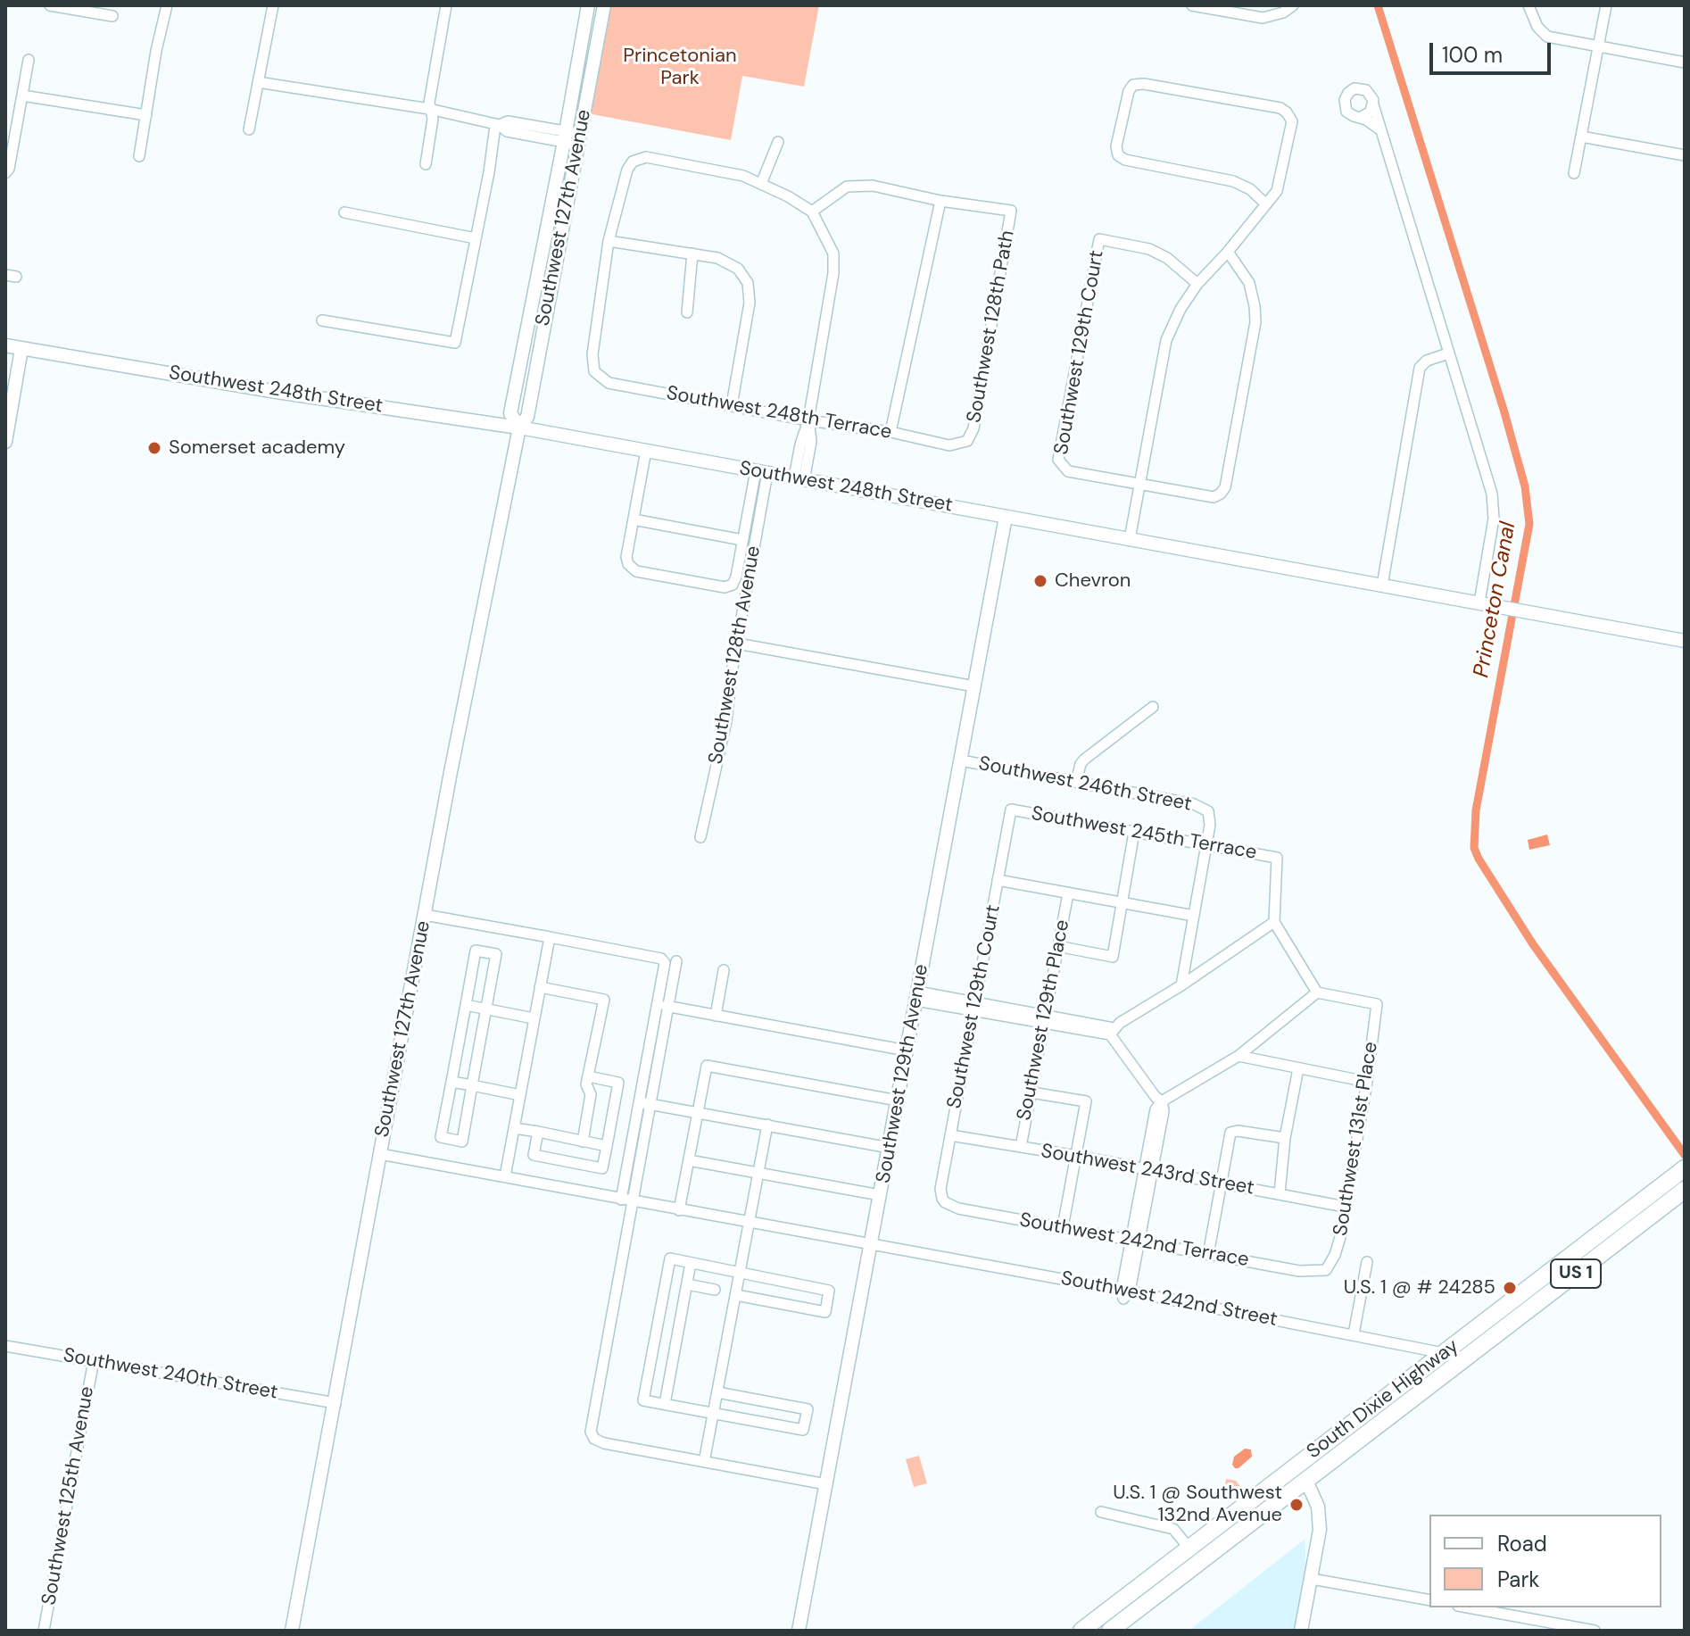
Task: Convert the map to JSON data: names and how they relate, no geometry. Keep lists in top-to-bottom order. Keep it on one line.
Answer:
{"streets":{"highway":["US 1","South Dixie Highway"],"street":["Southwest 127th Avenue","Southwest 128th Path","Southwest 129th Court","Southwest 248th Street","Southwest 248th Terrace","Southwest 128th Avenue","Southwest 246th Street","Southwest 245th Terrace","Southwest 129th Place","Southwest 129th Avenue","Southwest 131st Place","Southwest 243rd Street","Southwest 242nd Terrace","Southwest 242nd Street","Southwest 240th Street","Southwest 125th Avenue"]},"crossings":[["Southwest 127th Avenue","Southwest 248th Street"],["Southwest 127th Avenue","Southwest 242nd Street"],["Southwest 127th Avenue","Southwest 240th Street"],["Southwest 128th Path","Southwest 248th Terrace"],["Southwest 129th Court","Southwest 245th Terrace"],["Southwest 129th Court","Southwest 243rd Street"],["Southwest 129th Court","Southwest 242nd Terrace"],["Southwest 248th Street","Southwest 128th Avenue"],["Southwest 248th Street","Southwest 129th Avenue"],["Southwest 246th Street","Southwest 245th Terrace"],["Southwest 246th Street","Southwest 129th Avenue"],["Southwest 129th Place","Southwest 243rd Street"],["Southwest 129th Avenue","Southwest 242nd Street"],["Southwest 131st Place","Southwest 243rd Street"],["Southwest 131st Place","Southwest 242nd Terrace"],["Southwest 242nd Street","South Dixie Highway"],["Southwest 240th Street","Southwest 125th Avenue"]],"water":["Princeton Canal"],"parks":["Princetonian Park"],"places":["Somerset academy","Chevron","U.S. 1 @ # 24285","U.S. 1 @ Southwest 132nd Avenue"],"legend":["Road","Park"],"scale_bar":"100 m"}
